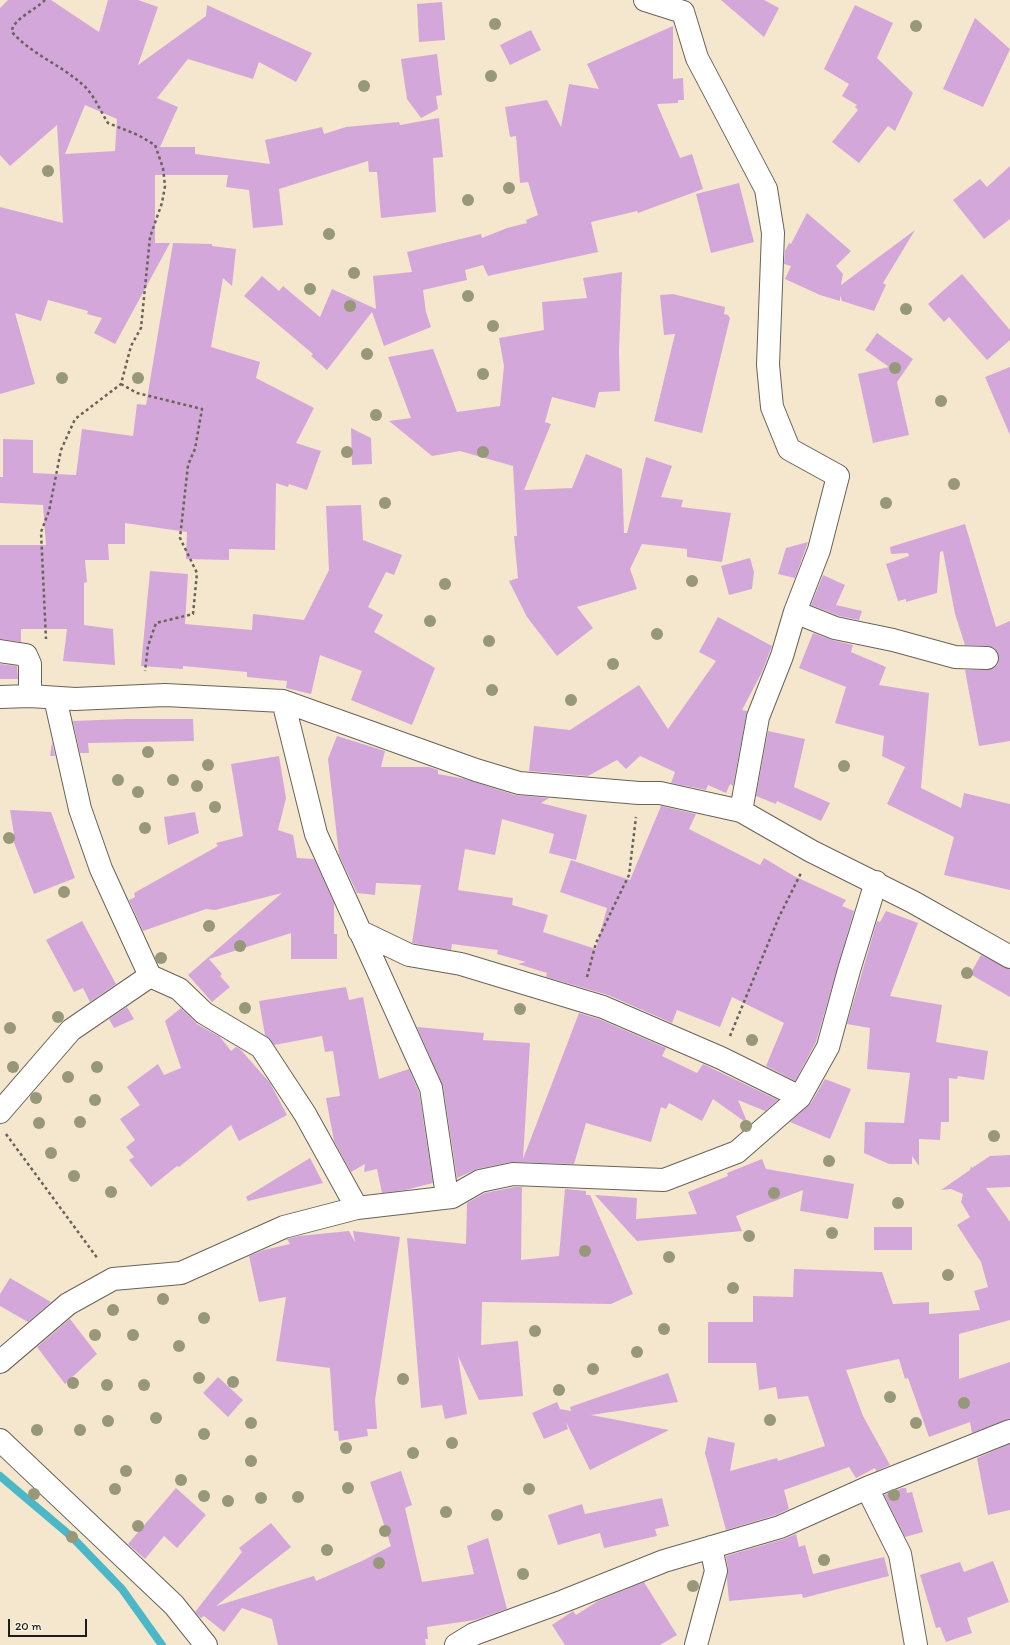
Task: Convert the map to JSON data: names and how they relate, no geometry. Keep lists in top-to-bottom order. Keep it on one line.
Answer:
{"scale_bar":"20 m"}
